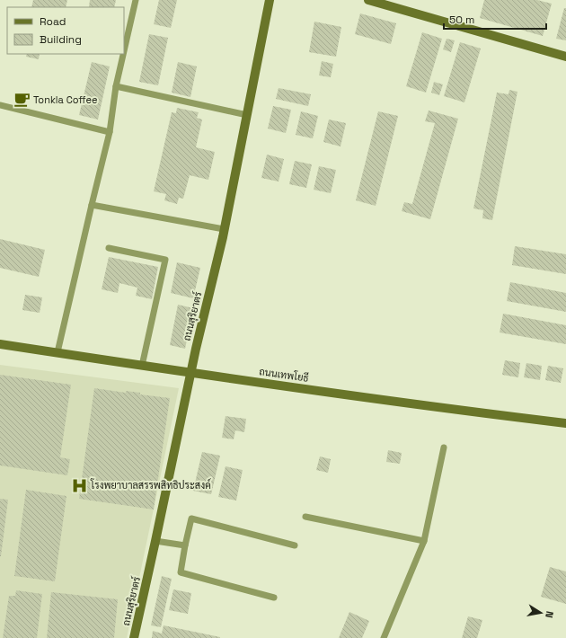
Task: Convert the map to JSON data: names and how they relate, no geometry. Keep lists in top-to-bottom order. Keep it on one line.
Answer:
{"streets":{"street":["ถนนสุริยาตร์","ถนนเทพโยธี"]},"crossings":[["ถนนสุริยาตร์","ถนนเทพโยธี"]],"places":{"cafe":["Tonkla Coffee"],"hospital":["โรงพยาบาลสรรพสิทธิประสงค์"]},"legend":["Road","Building"],"scale_bar":"50 m","north":"right"}
